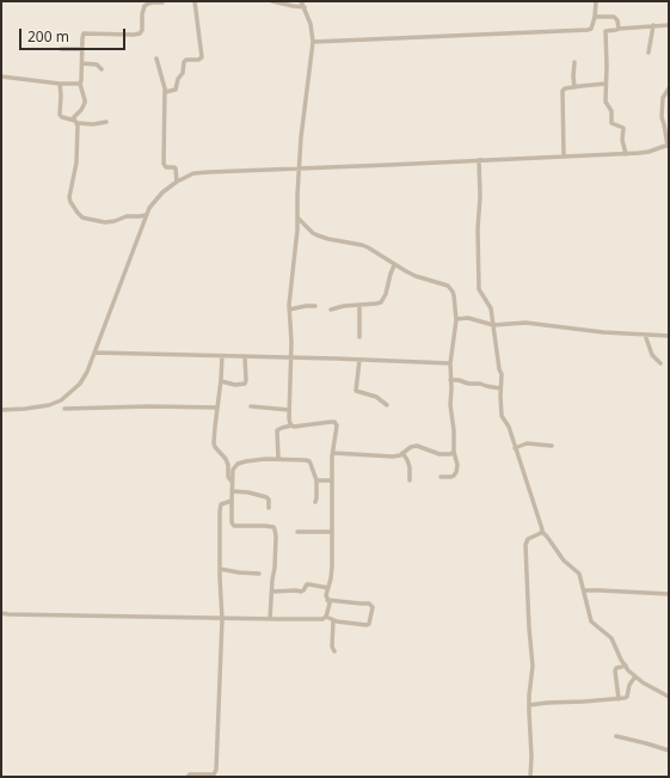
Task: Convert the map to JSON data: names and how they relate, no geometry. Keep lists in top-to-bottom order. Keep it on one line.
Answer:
{"scale_bar":"200 m"}
